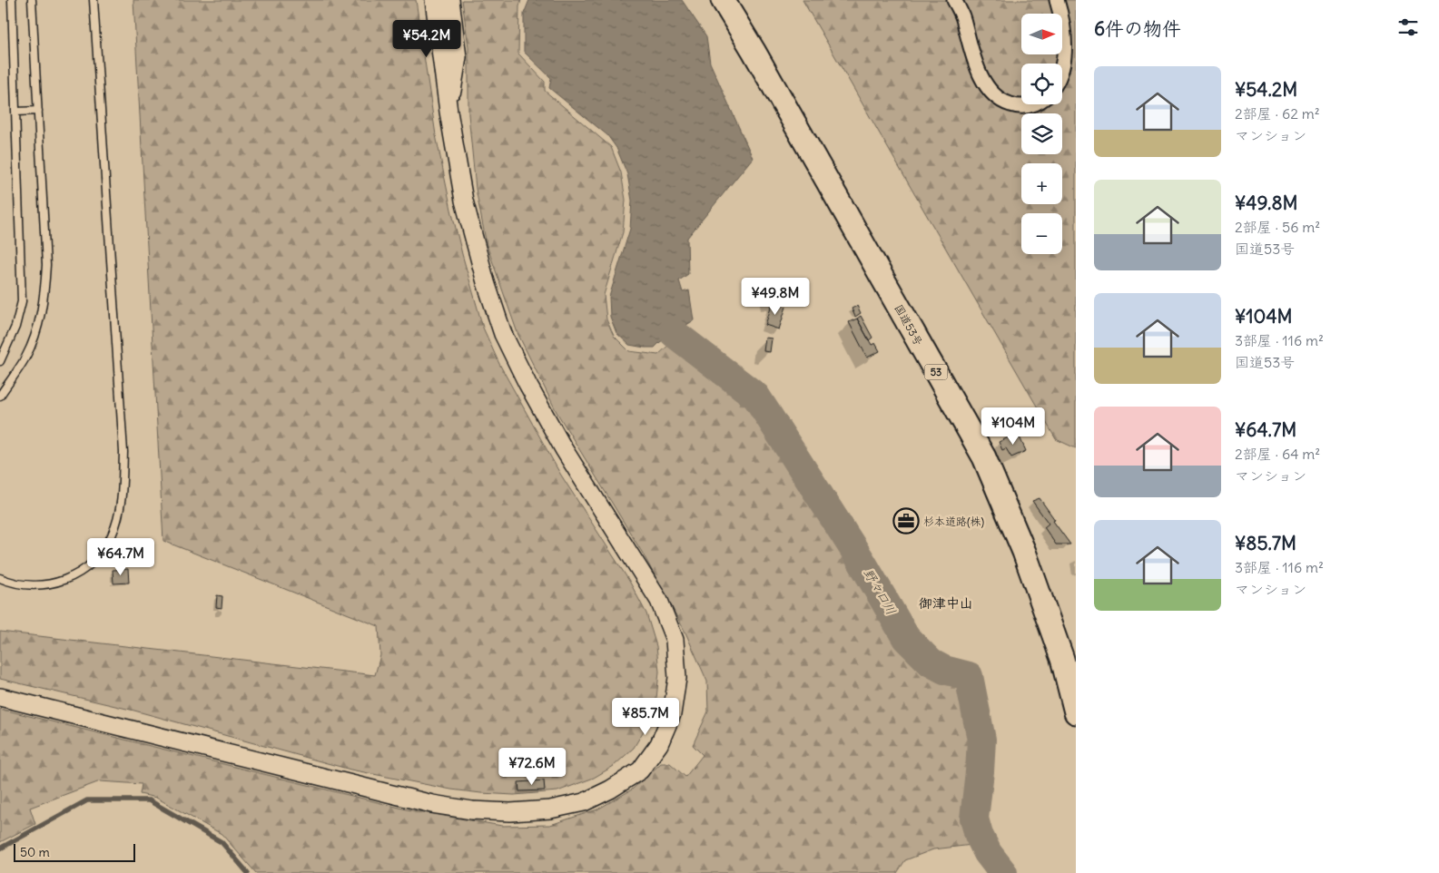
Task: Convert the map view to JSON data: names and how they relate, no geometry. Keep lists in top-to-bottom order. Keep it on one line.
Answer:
{"streets":{"highway":["国道53号","53"]},"districts":["御津中山"],"water":["野々口川"],"places":{"office":["杉本道路(株)"]},"scale_bar":"50 m","north":"right","page":{"heading":"6件の物件","map_buttons":["+","−"],"price":["¥54.2M","¥49.8M","¥104M","¥64.7M","¥85.7M","¥72.6M"],"list":[{"name":"¥54.2M","note":"2部屋 · 62 m² · マンション"},{"name":"¥49.8M","note":"2部屋 · 56 m² · 国道53号"},{"name":"¥104M","note":"3部屋 · 116 m² · 国道53号"},{"name":"¥64.7M","note":"2部屋 · 64 m² · マンション"},{"name":"¥85.7M","note":"3部屋 · 116 m² · マンション"}],"scale":"50 m"}}
